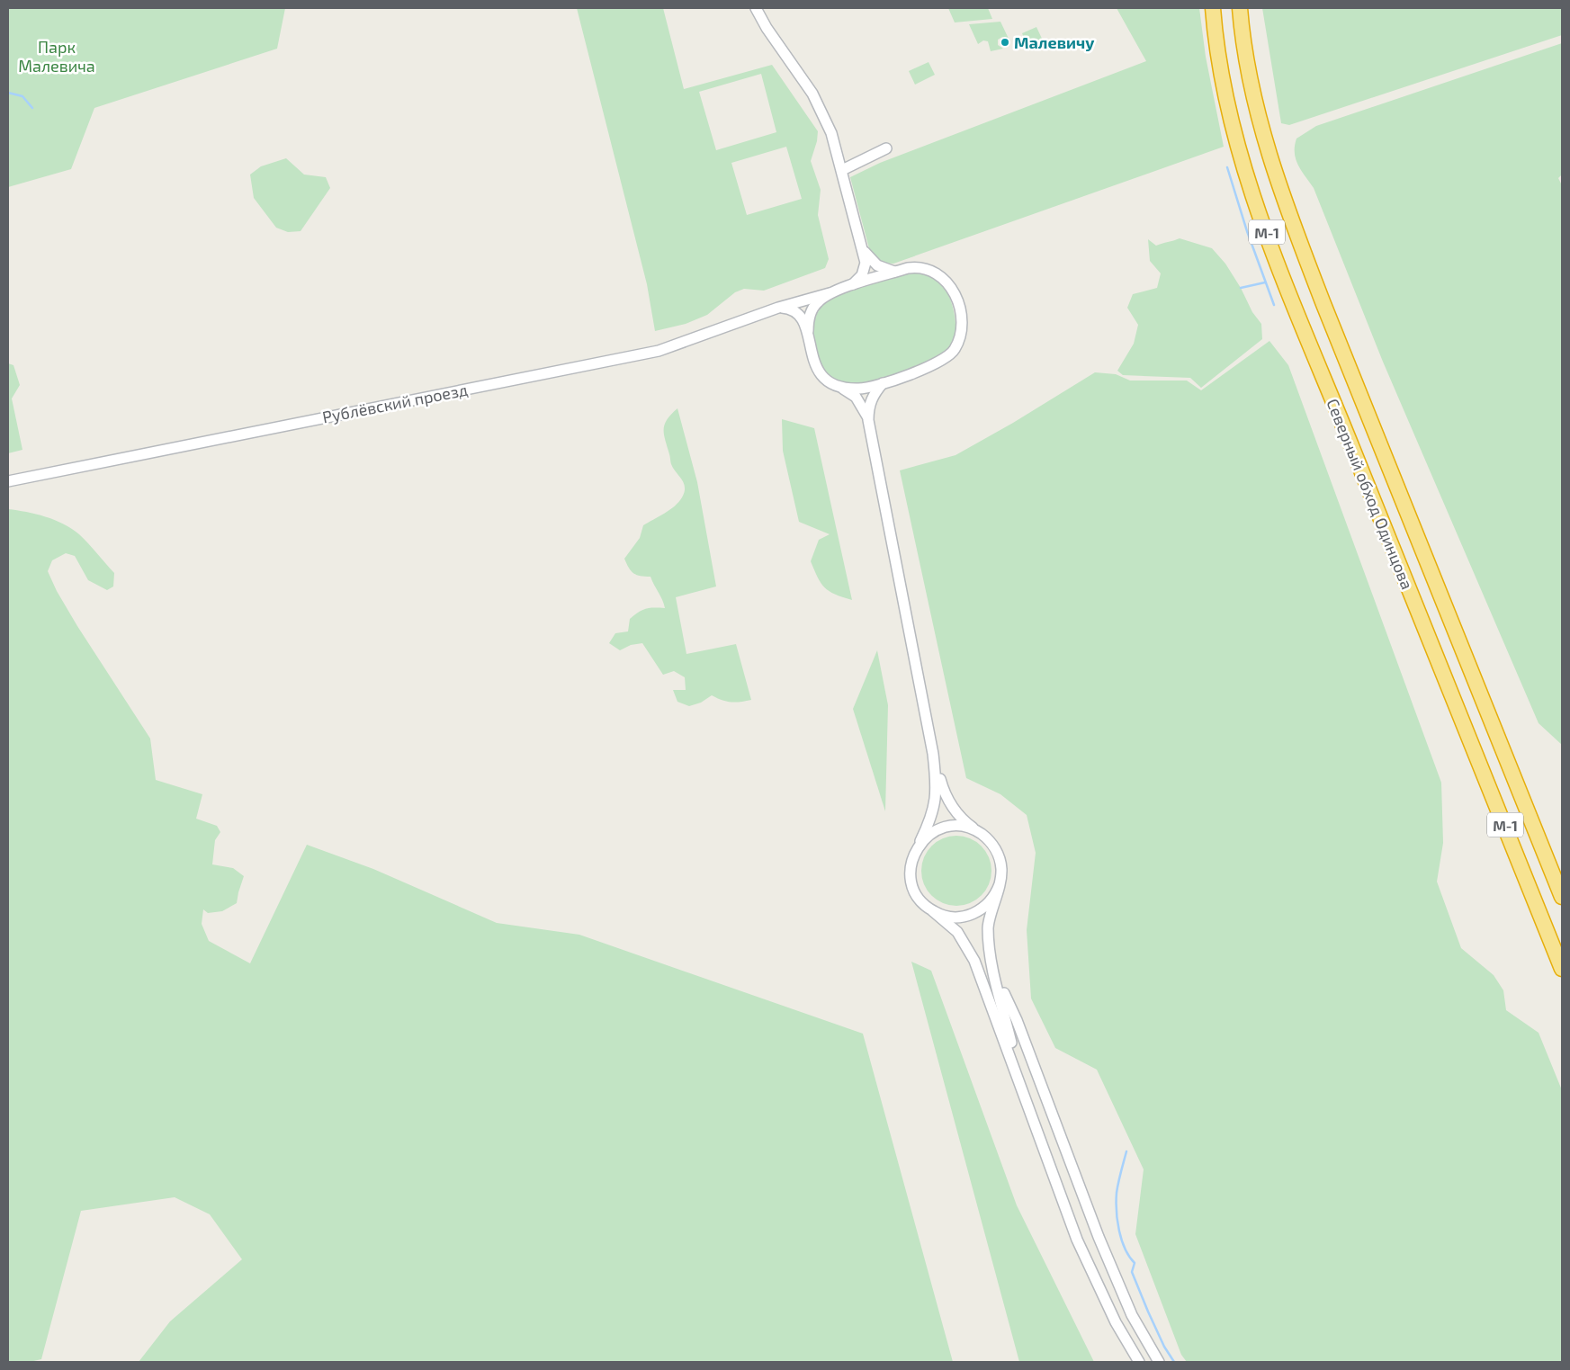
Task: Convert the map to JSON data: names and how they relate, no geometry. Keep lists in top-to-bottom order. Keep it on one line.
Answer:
{"streets":{"highway":["М-1","Северный обход Одинцова"],"street":["Рублёвский проезд"]},"parks":["Парк Малевича"],"places":["Малевичу"]}
